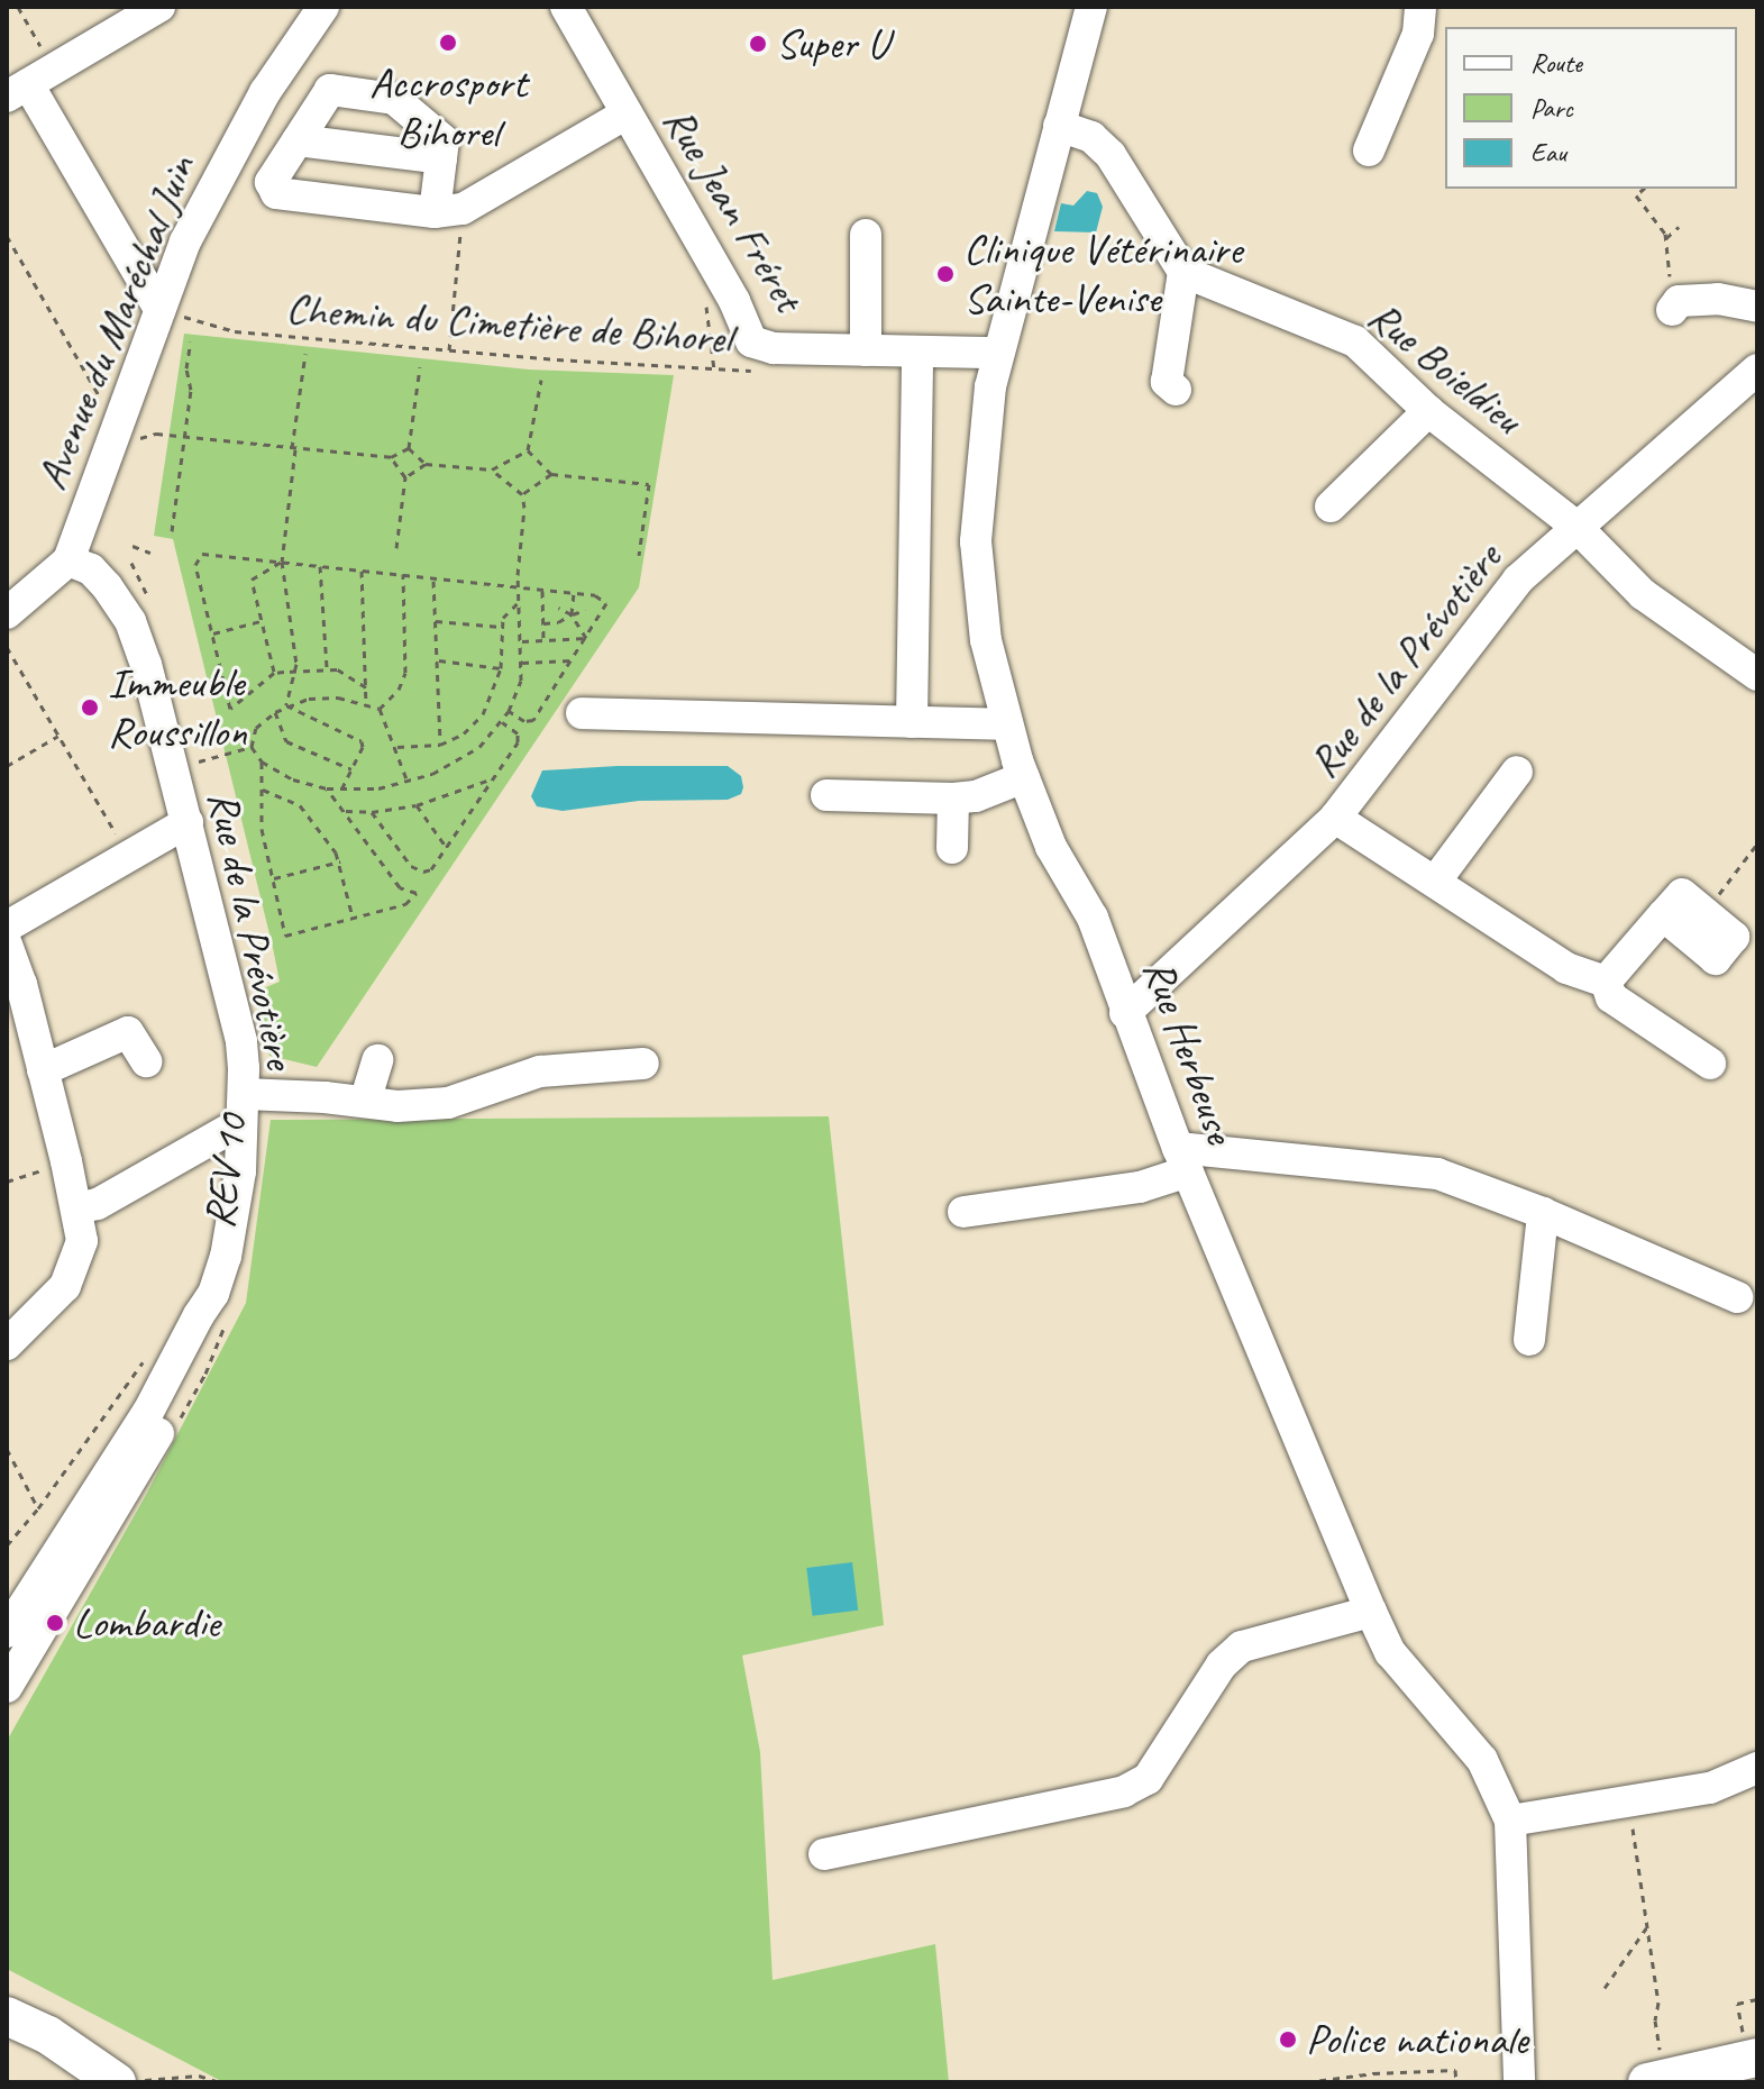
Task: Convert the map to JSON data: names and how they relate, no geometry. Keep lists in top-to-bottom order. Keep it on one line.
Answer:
{"streets":{"street":["Rue Jean Fréret","Avenue du Maréchal Juin","Rue Boieldieu","Rue de la Prévotière","Rue Herbeuse"],"path":["Chemin du Cimetière de Bihorel"]},"crossings":[["Rue Jean Fréret","Rue Herbeuse"],["Avenue du Maréchal Juin","Chemin du Cimetière de Bihorel"],["Avenue du Maréchal Juin","Rue de la Prévotière"],["Rue Boieldieu","Rue de la Prévotière"],["Rue de la Prévotière","Rue Herbeuse"]],"places":["Accrosport Bihorel","Super U","Clinique Vétérinaire Sainte-Venise","Immeuble Roussillon","Lombardie","Police nationale"],"legend":["Route","Parc","Eau"]}
